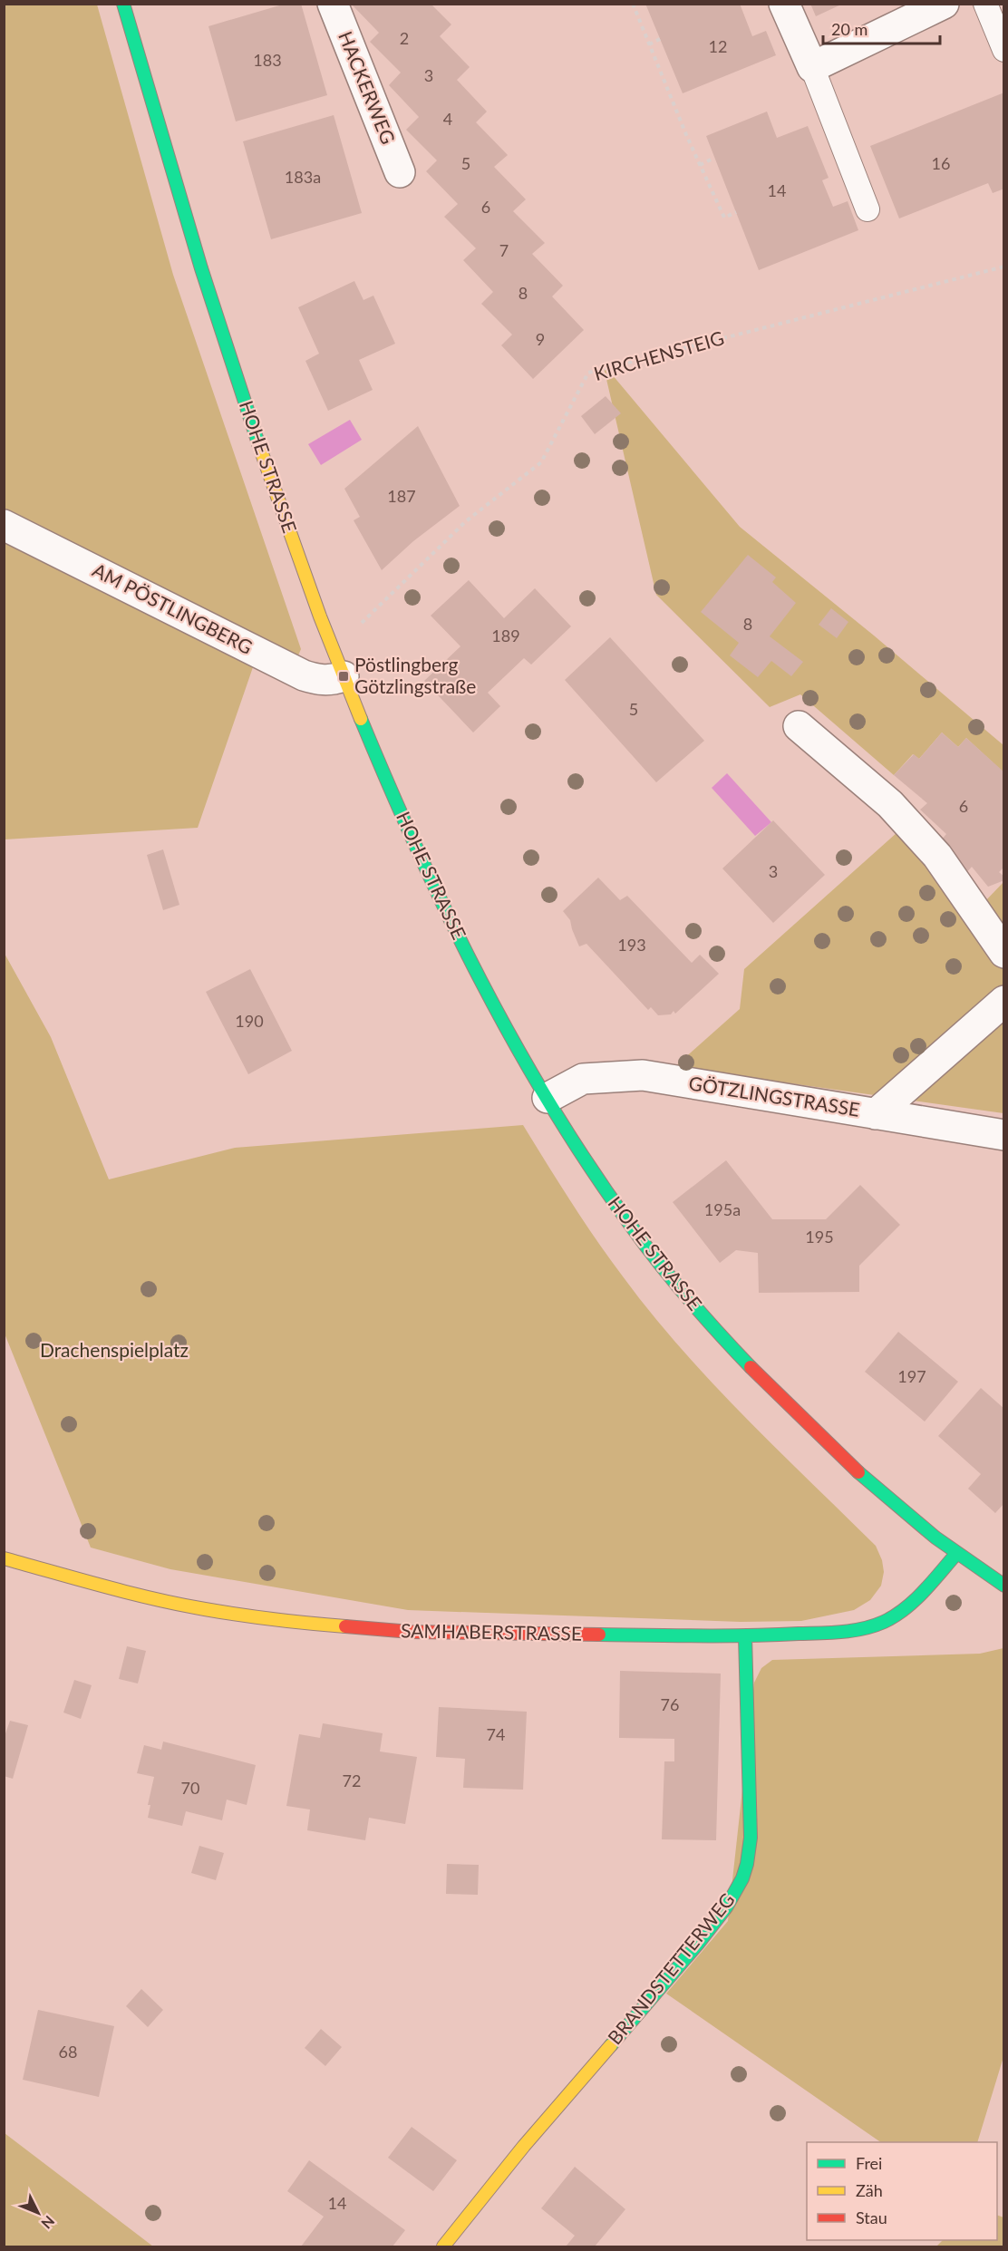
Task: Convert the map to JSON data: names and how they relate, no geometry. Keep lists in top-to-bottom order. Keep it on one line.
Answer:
{"streets":{"main road":["HOHE STRASSE","SAMHABERSTRASSE","BRANDSTETTERWEG"],"street":["HACKERWEG","AM PÖSTLINGBERG","GÖTZLINGSTRASSE"],"path":["KIRCHENSTEIG"]},"crossings":[["HOHE STRASSE","AM PÖSTLINGBERG"],["HOHE STRASSE","GÖTZLINGSTRASSE"],["HOHE STRASSE","SAMHABERSTRASSE"],["SAMHABERSTRASSE","BRANDSTETTERWEG"]],"parks":["Drachenspielplatz"],"places":{"transit":["Pöstlingberg Götzlingstraße"]},"house_numbers":["2","12","183","3","4","5","16","183a","14","6","7","8","9","187","8","189","5","6","3","193","190","195a","195","197","76","74","72","70","68","14"],"legend":["Frei","Zäh","Stau"],"scale_bar":"20 m","north":"bottom right"}
